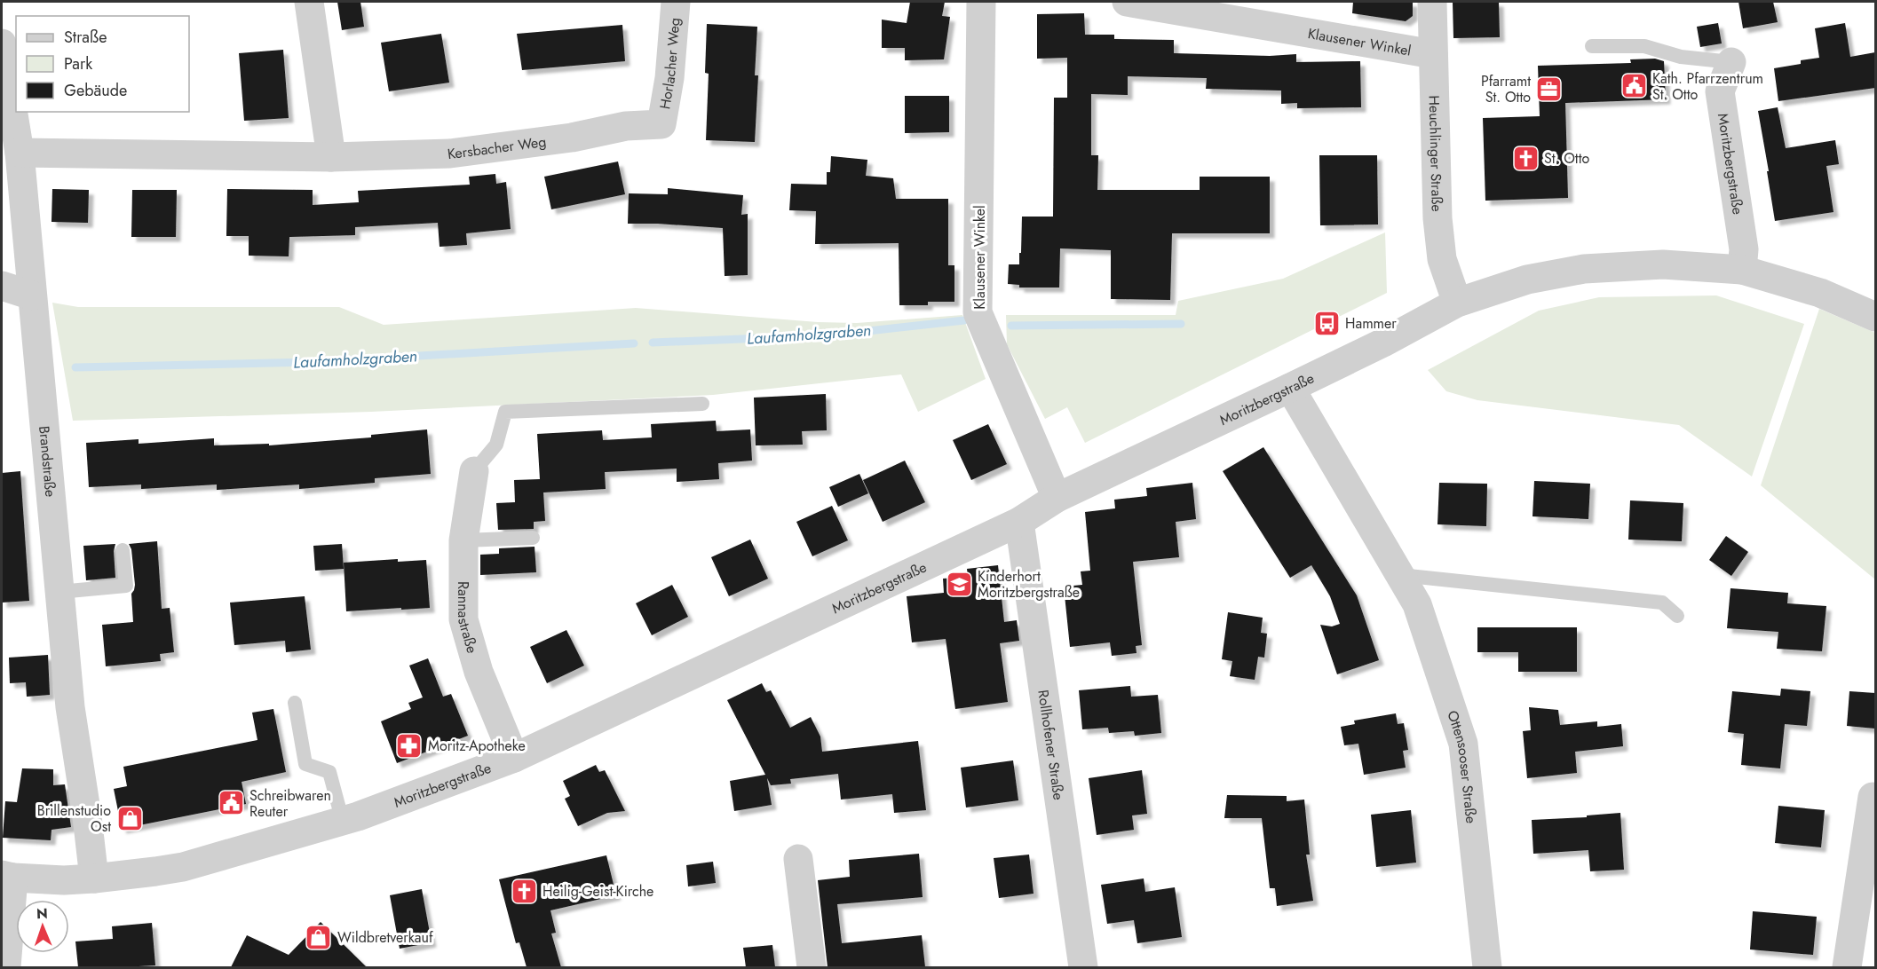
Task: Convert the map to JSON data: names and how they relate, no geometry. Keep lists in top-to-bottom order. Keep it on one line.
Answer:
{"streets":{"street":["Klausener Winkel","Horlacher Weg","Kersbacher Weg","Heuchlinger Straße","Moritzbergstraße","Brandstraße","Rannastraße","Rollhofener Straße","Ottensooser Straße"]},"crossings":[["Klausener Winkel","Heuchlinger Straße"],["Klausener Winkel","Moritzbergstraße"],["Horlacher Weg","Kersbacher Weg"],["Kersbacher Weg","Brandstraße"],["Heuchlinger Straße","Moritzbergstraße"],["Moritzbergstraße","Brandstraße"],["Moritzbergstraße","Rannastraße"],["Moritzbergstraße","Rollhofener Straße"],["Moritzbergstraße","Ottensooser Straße"]],"water":["Laufamholzgraben"],"places":{"public building":["Kath. Pfarrzentrum St. Otto","Schreibwaren Reuter"],"office":["Pfarramt St. Otto"],"church":["St. Otto","Heilig-Geist-Kirche"],"bus stop":["Hammer"],"school or university":["Kinderhort Moritzbergstraße"],"pharmacy":["Moritz-Apotheke"],"shop":["Brillenstudio Ost","Wildbretverkauf"]},"legend":["Straße","Park","Gebäude"],"north":"top"}
